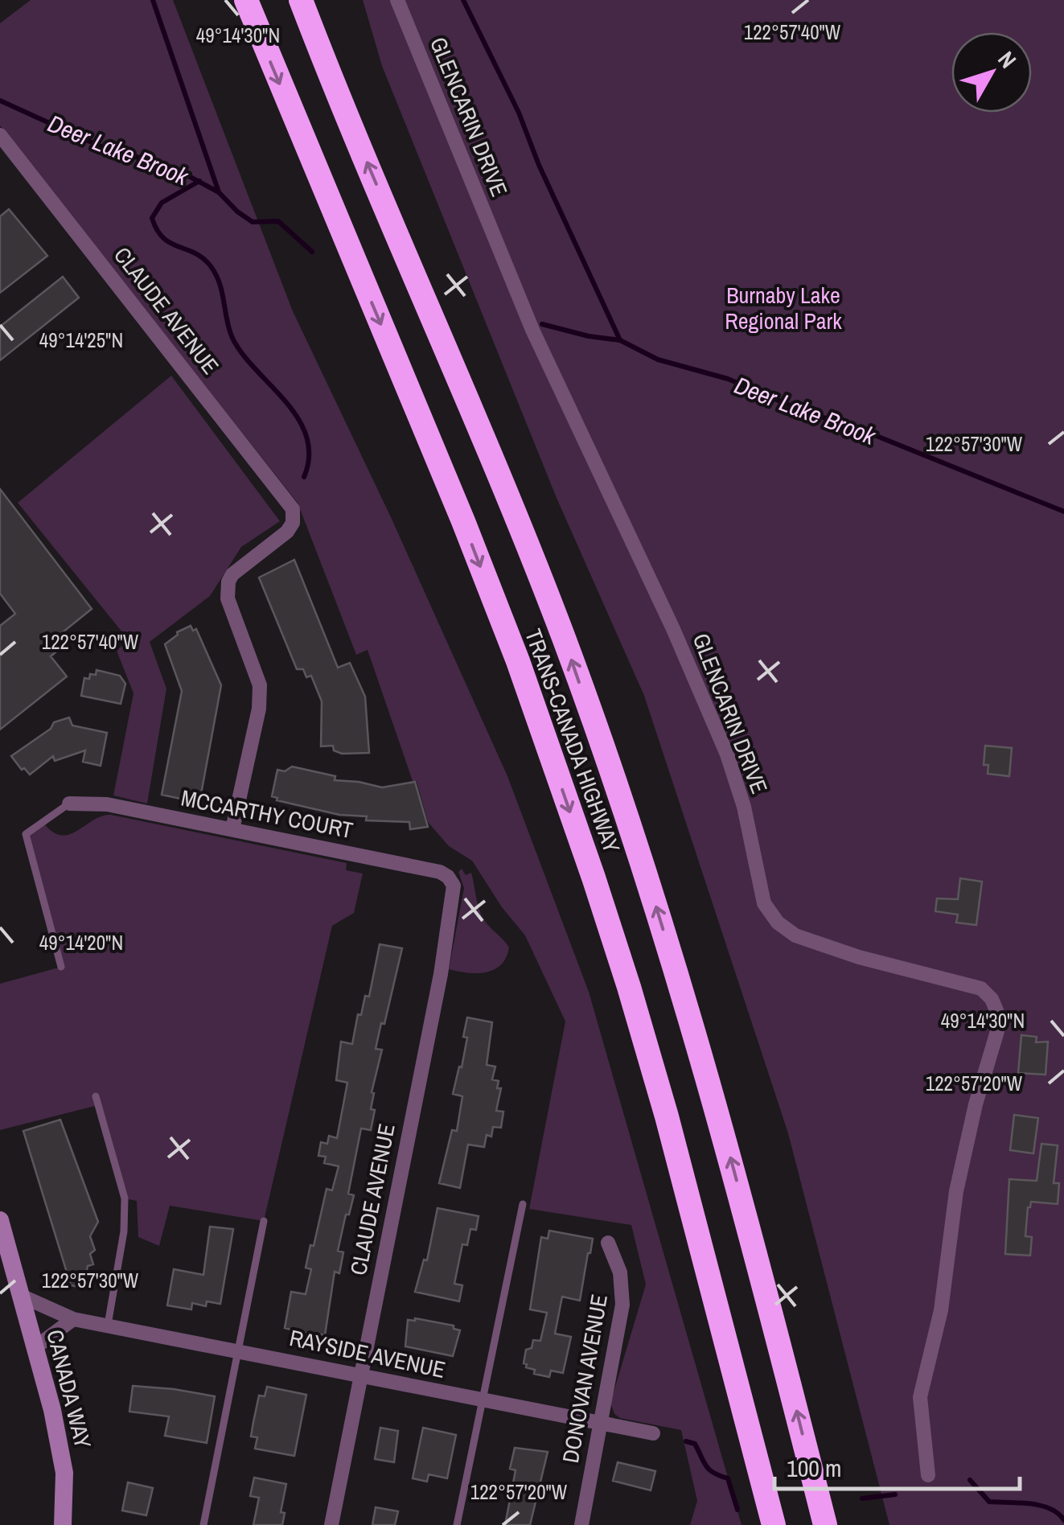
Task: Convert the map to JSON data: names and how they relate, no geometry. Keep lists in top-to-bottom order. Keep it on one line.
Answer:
{"streets":{"highway":["TRANS-CANADA HIGHWAY"],"main road":["CANADA WAY"],"street":["GLENCARIN DRIVE","CLAUDE AVENUE","MCCARTHY COURT","RAYSIDE AVENUE","DONOVAN AVENUE"]},"crossings":[["CLAUDE AVENUE","MCCARTHY COURT"],["CLAUDE AVENUE","RAYSIDE AVENUE"],["RAYSIDE AVENUE","DONOVAN AVENUE"],["RAYSIDE AVENUE","CANADA WAY"]],"water":["Deer Lake Brook"],"parks":["Burnaby Lake Regional Park"],"scale_bar":"100 m","north":"top right","coordinates":["122°57'40\"W","49°14'30\"N","49°14'25\"N","122°57'30\"W","49°14'20\"N","122°57'20\"W"]}
